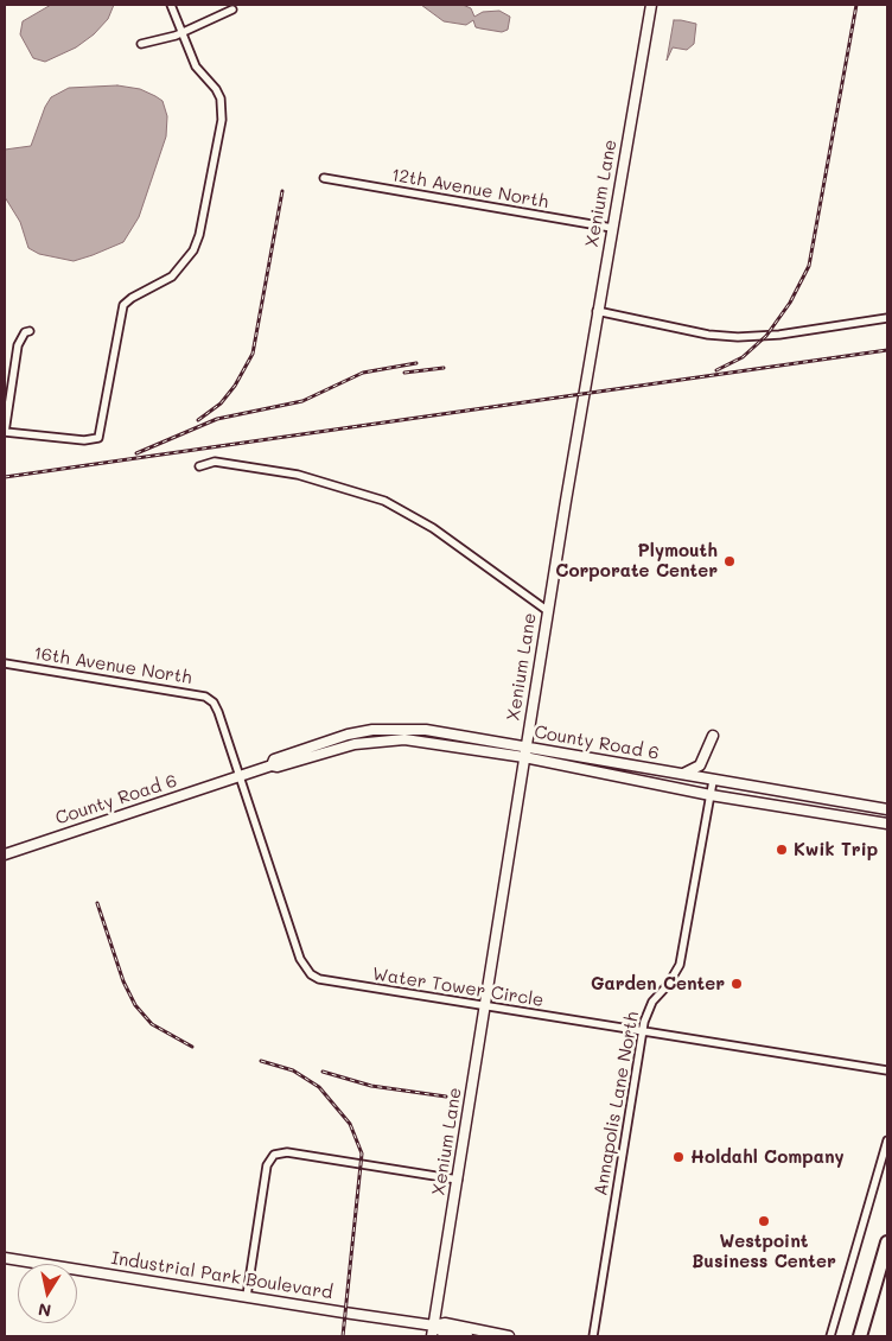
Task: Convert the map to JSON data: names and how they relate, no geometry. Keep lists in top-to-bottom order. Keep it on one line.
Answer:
{"streets":{"main road":["Xenium Lane","County Road 6","Industrial Park Boulevard"],"street":["12th Avenue North","16th Avenue North","Water Tower Circle","Annapolis Lane North"]},"crossings":[["12th Avenue North","Xenium Lane"],["Xenium Lane","County Road 6"],["Xenium Lane","Water Tower Circle"],["Xenium Lane","Industrial Park Boulevard"],["16th Avenue North","Water Tower Circle"],["County Road 6","Water Tower Circle"],["County Road 6","Annapolis Lane North"],["Water Tower Circle","Annapolis Lane North"]],"places":["Plymouth Corporate Center","Kwik Trip","Garden Center","Holdahl Company","Westpoint Business Center"],"north":"bottom"}
